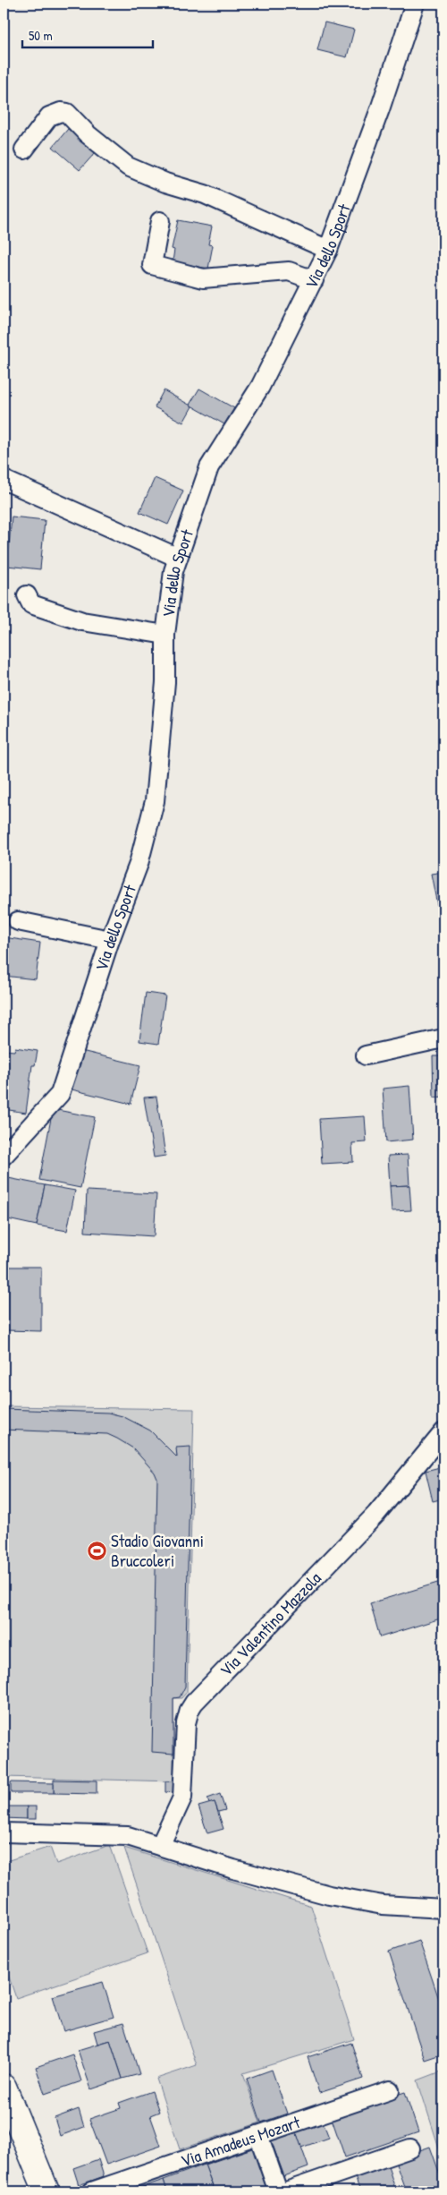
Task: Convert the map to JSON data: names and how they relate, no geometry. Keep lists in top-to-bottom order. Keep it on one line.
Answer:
{"streets":{"street":["Via dello Sport","Via Valentino Mazzola","Via Amadeus Mozart"]},"places":{"sports":["Stadio Giovanni Bruccoleri"]},"scale_bar":"50 m"}
